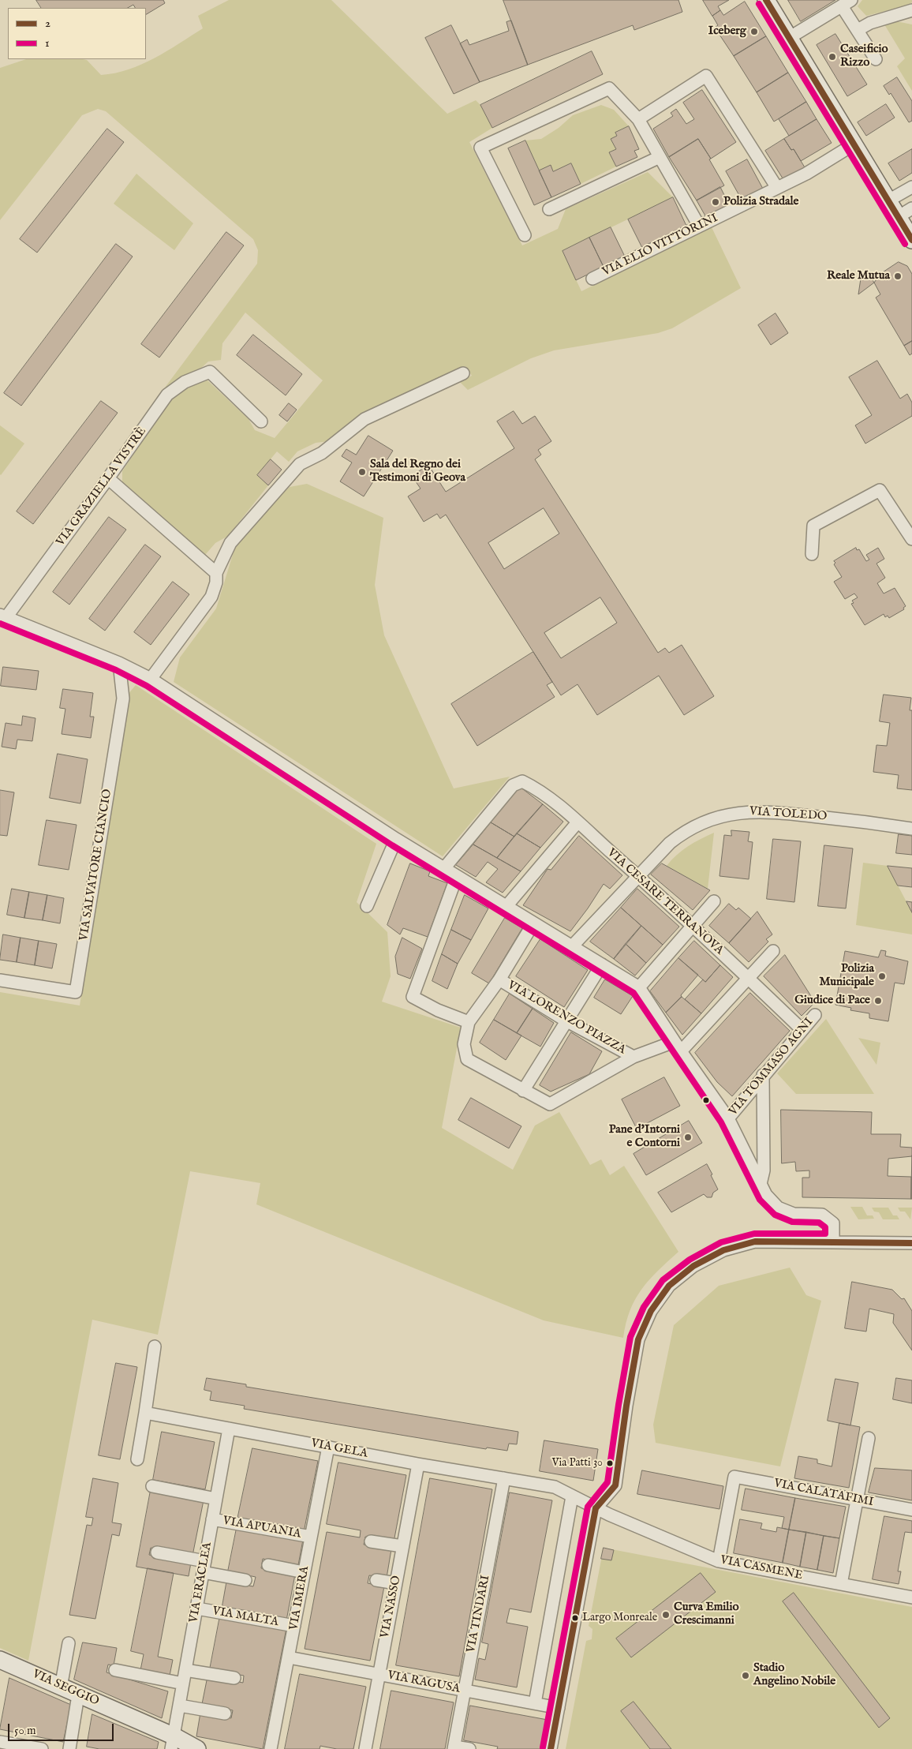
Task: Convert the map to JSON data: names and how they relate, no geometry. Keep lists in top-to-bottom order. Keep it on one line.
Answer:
{"streets":{"main road":["VIA SEGGIO"],"street":["VIA ELIO VITTORINI","VIA GRAZIELLA VISTRÈ","VIA TOLEDO","VIA SALVATORE CIANCIO","VIA CESARE TERRANOVA","VIA LORENZO PIAZZA","VIA TOMMASO AGNI","VIA GELA","VIA CALATAFIMI","VIA APUANIA","VIA CASMENE","VIA ERACLEA","VIA IMERA","VIA NASSO","VIA TINDARI","VIA MALTA","VIA RAGUSA"]},"crossings":[["VIA TOLEDO","VIA CESARE TERRANOVA"],["VIA CESARE TERRANOVA","VIA TOMMASO AGNI"],["VIA GELA","VIA CASMENE"],["VIA GELA","VIA ERACLEA"],["VIA GELA","VIA IMERA"],["VIA GELA","VIA NASSO"],["VIA GELA","VIA TINDARI"],["VIA CALATAFIMI","VIA CASMENE"],["VIA APUANIA","VIA ERACLEA"],["VIA APUANIA","VIA IMERA"],["VIA ERACLEA","VIA MALTA"],["VIA ERACLEA","VIA SEGGIO"],["VIA IMERA","VIA MALTA"],["VIA IMERA","VIA RAGUSA"],["VIA NASSO","VIA RAGUSA"],["VIA TINDARI","VIA RAGUSA"]],"places":["Iceberg","Caseificio Rizzo","Polizia Stradale","Reale Mutua","Sala del Regno dei Testimoni di Geova","Polizia Municipale","Giudice di Pace","Pane d'Intorni e Contorni","Via Patti 30","Curva Emilio Crescimanni","Largo Monreale","Stadio Angelino Nobile"],"lines":["transit line 2","transit line 1"],"legend":["2","1"],"scale_bar":"50 m"}
